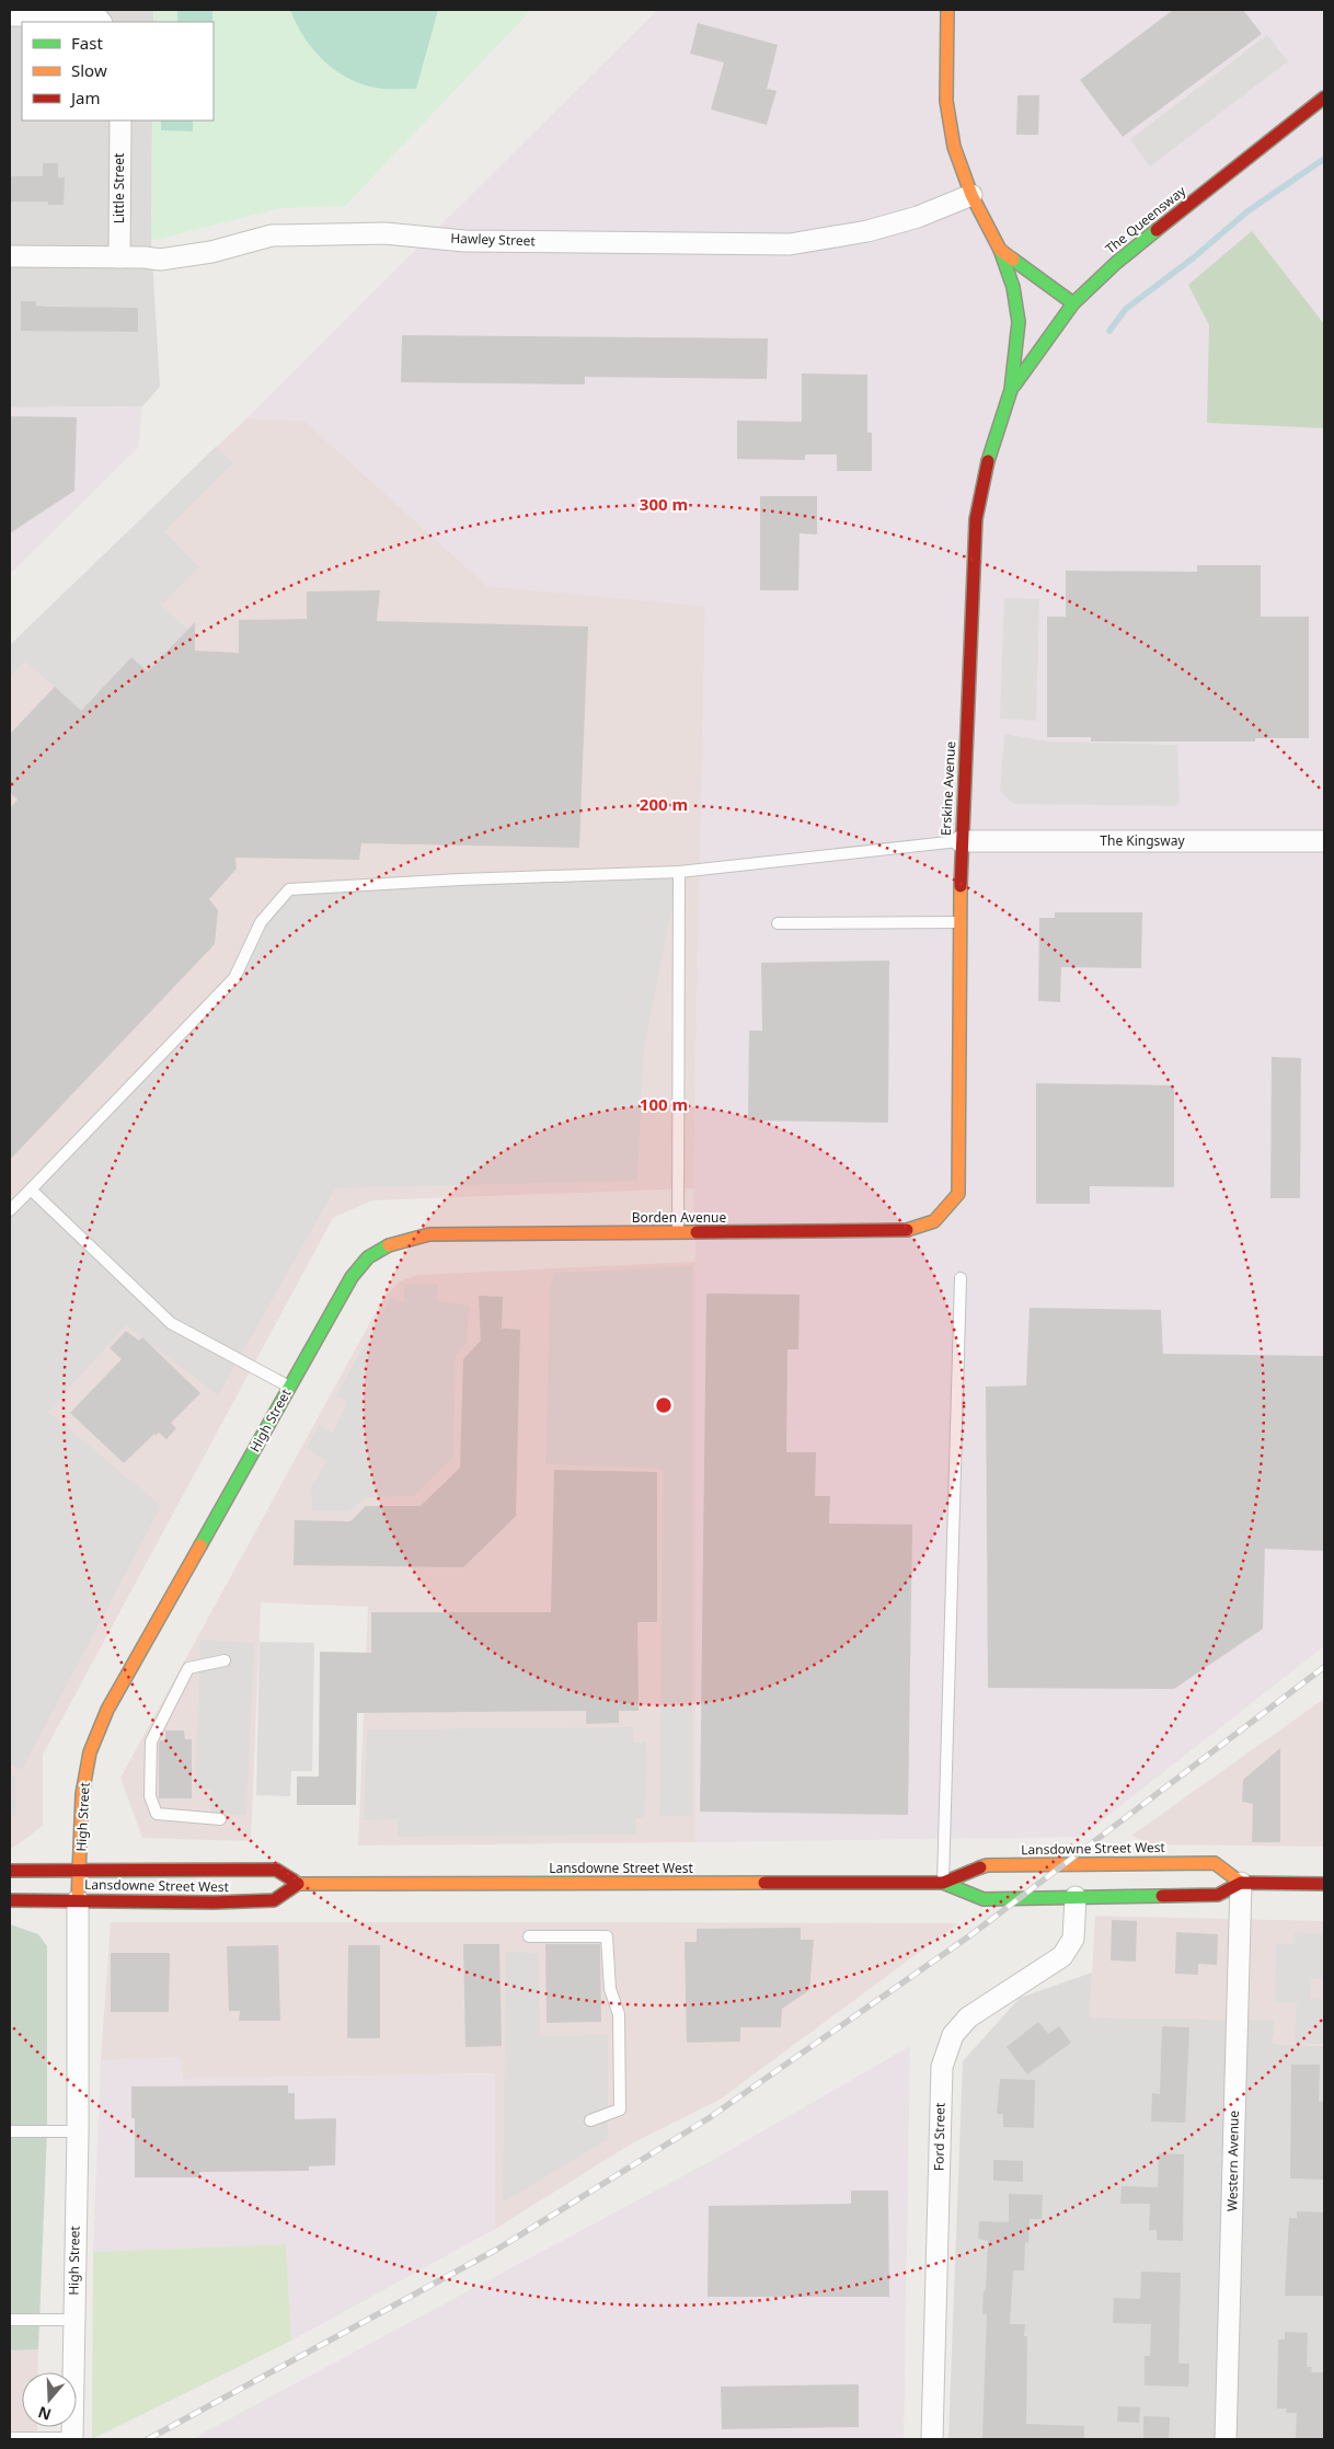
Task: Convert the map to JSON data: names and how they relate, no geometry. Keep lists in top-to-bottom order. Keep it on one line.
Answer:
{"streets":{"street":["Little Street","The Queensway","Hawley Street","Erskine Avenue","The Kingsway","Borden Avenue","High Street","Lansdowne Street West","Ford Street","Western Avenue"]},"crossings":[["Little Street","Hawley Street"],["The Queensway","Erskine Avenue"],["Erskine Avenue","The Kingsway"],["Erskine Avenue","Borden Avenue"],["Borden Avenue","High Street"],["High Street","Lansdowne Street West"],["Lansdowne Street West","Ford Street"],["Lansdowne Street West","Western Avenue"]],"legend":["Fast","Slow","Jam"],"north":"bottom","rings":["300 m","200 m","100 m"]}
